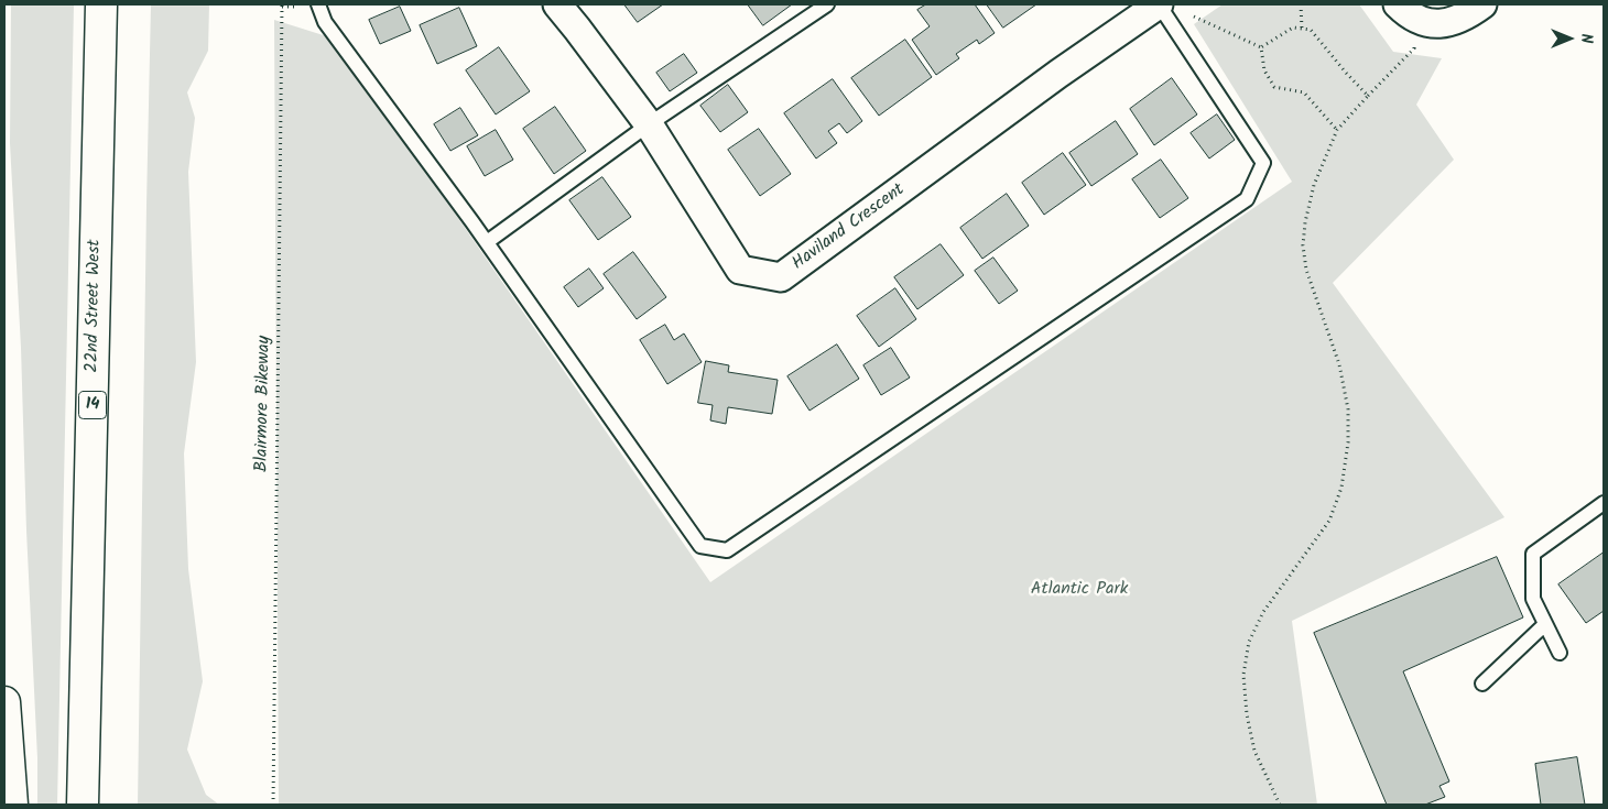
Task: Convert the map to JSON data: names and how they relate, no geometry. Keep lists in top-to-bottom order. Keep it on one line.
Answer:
{"streets":{"highway":["22nd Street West","14"],"street":["Haviland Crescent"],"path":["Blairmore Bikeway"]},"parks":["Atlantic Park"],"north":"right"}
